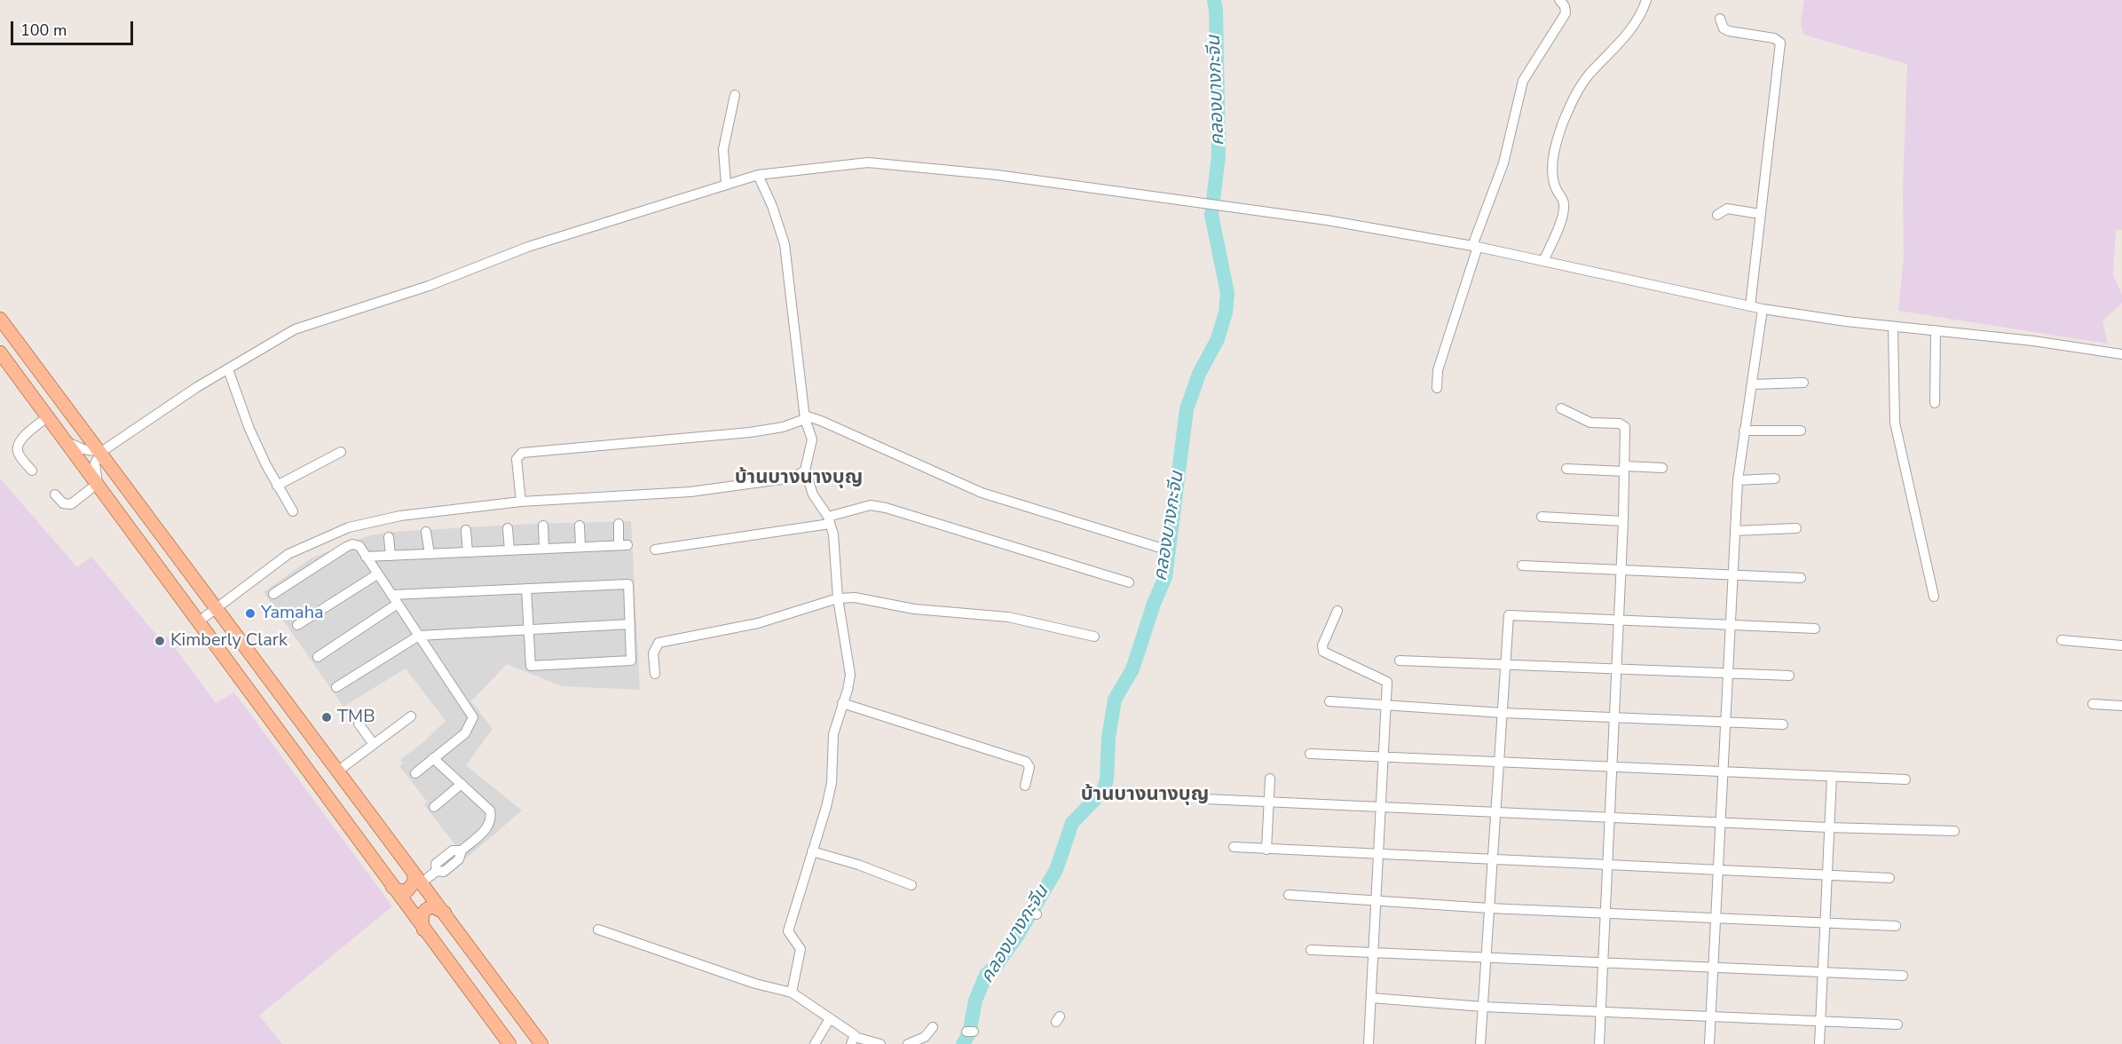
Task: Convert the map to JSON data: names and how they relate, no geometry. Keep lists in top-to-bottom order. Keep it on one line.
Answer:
{"districts":["บ้านบางนางบุญ","บ้านบางนางบุญ"],"water":["คลองบางกะจีน"],"places":["Yamaha","Kimberly Clark","TMB"],"scale_bar":"100 m"}
